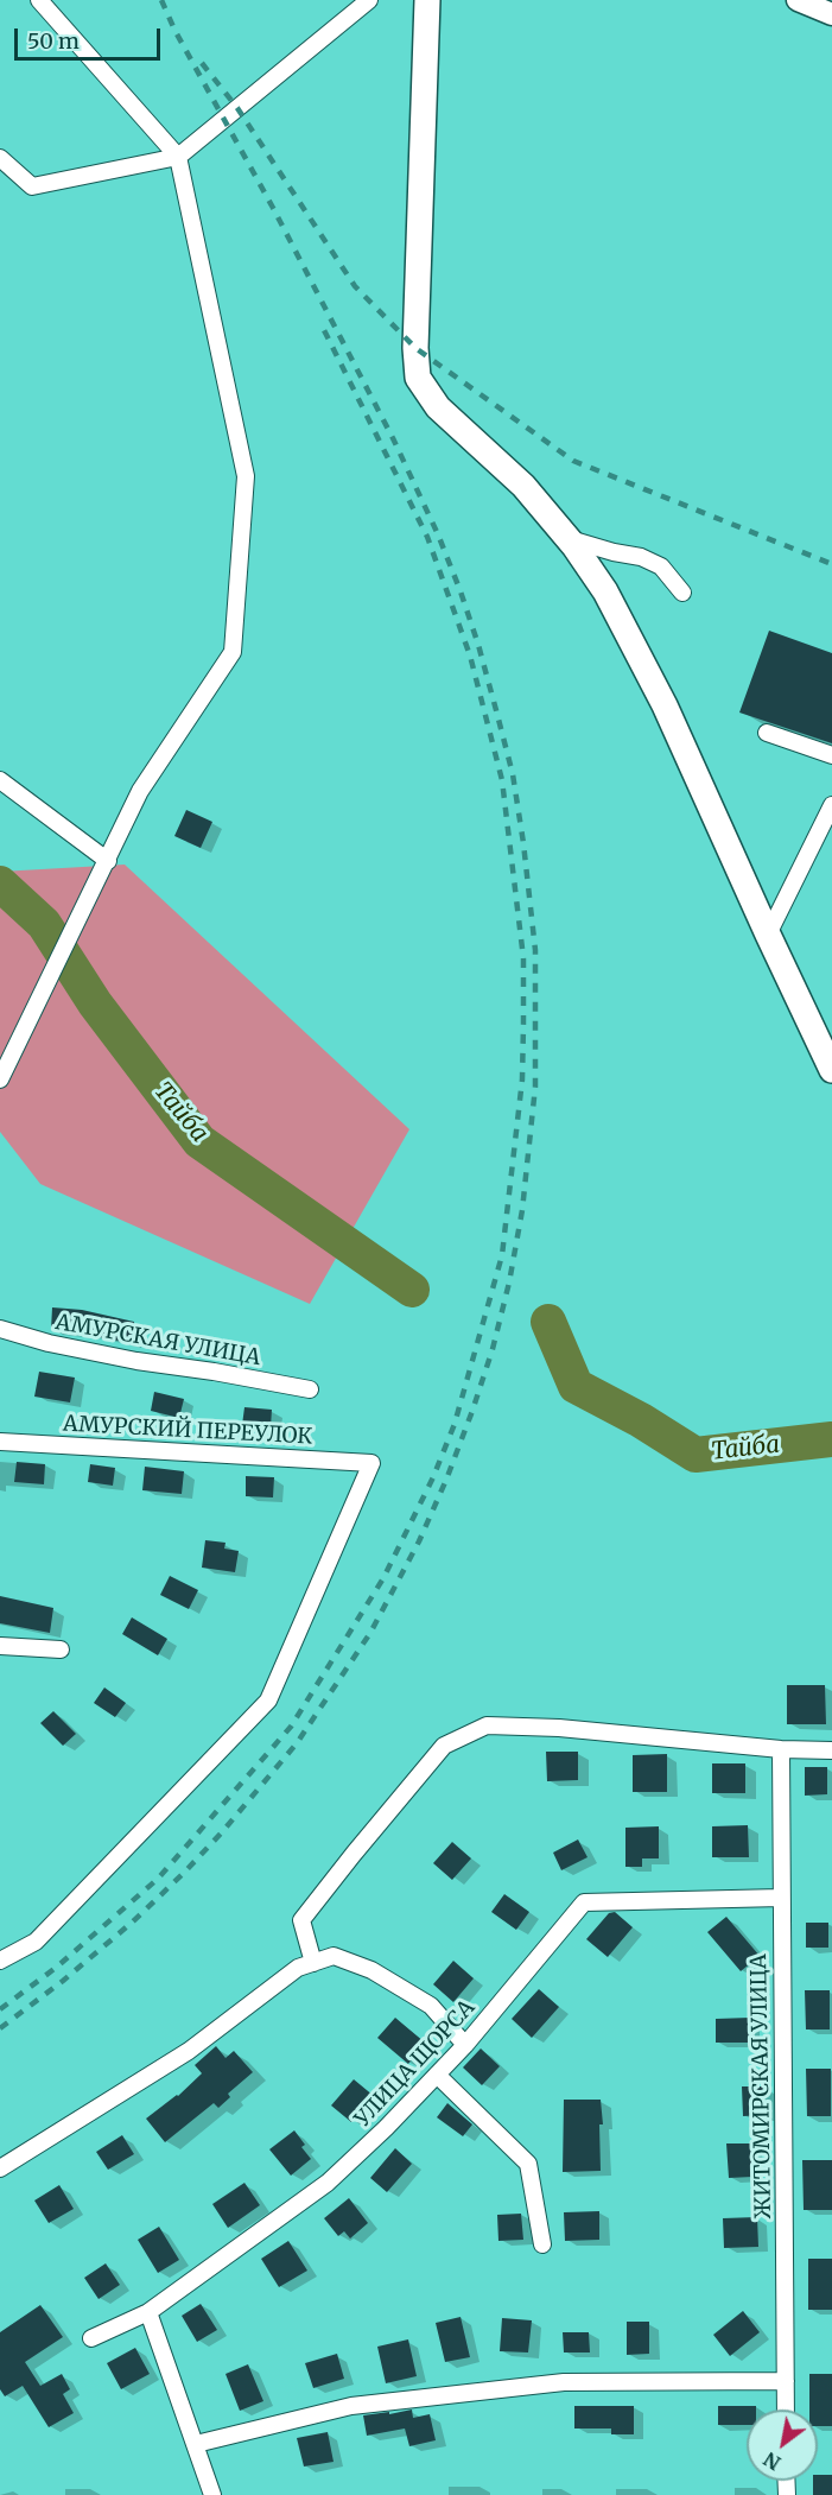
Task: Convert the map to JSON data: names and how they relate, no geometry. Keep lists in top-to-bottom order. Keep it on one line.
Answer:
{"streets":{"street":["АМУРСКАЯ УЛИЦА","АМУРСКИЙ ПЕРЕУЛОК","УЛИЦА ЩОРСА","ЖИТОМИРСКАЯ УЛИЦА"]},"crossings":[["УЛИЦА ЩОРСА","ЖИТОМИРСКАЯ УЛИЦА"]],"water":["Тайба"],"scale_bar":"50 m","north":"bottom left"}
